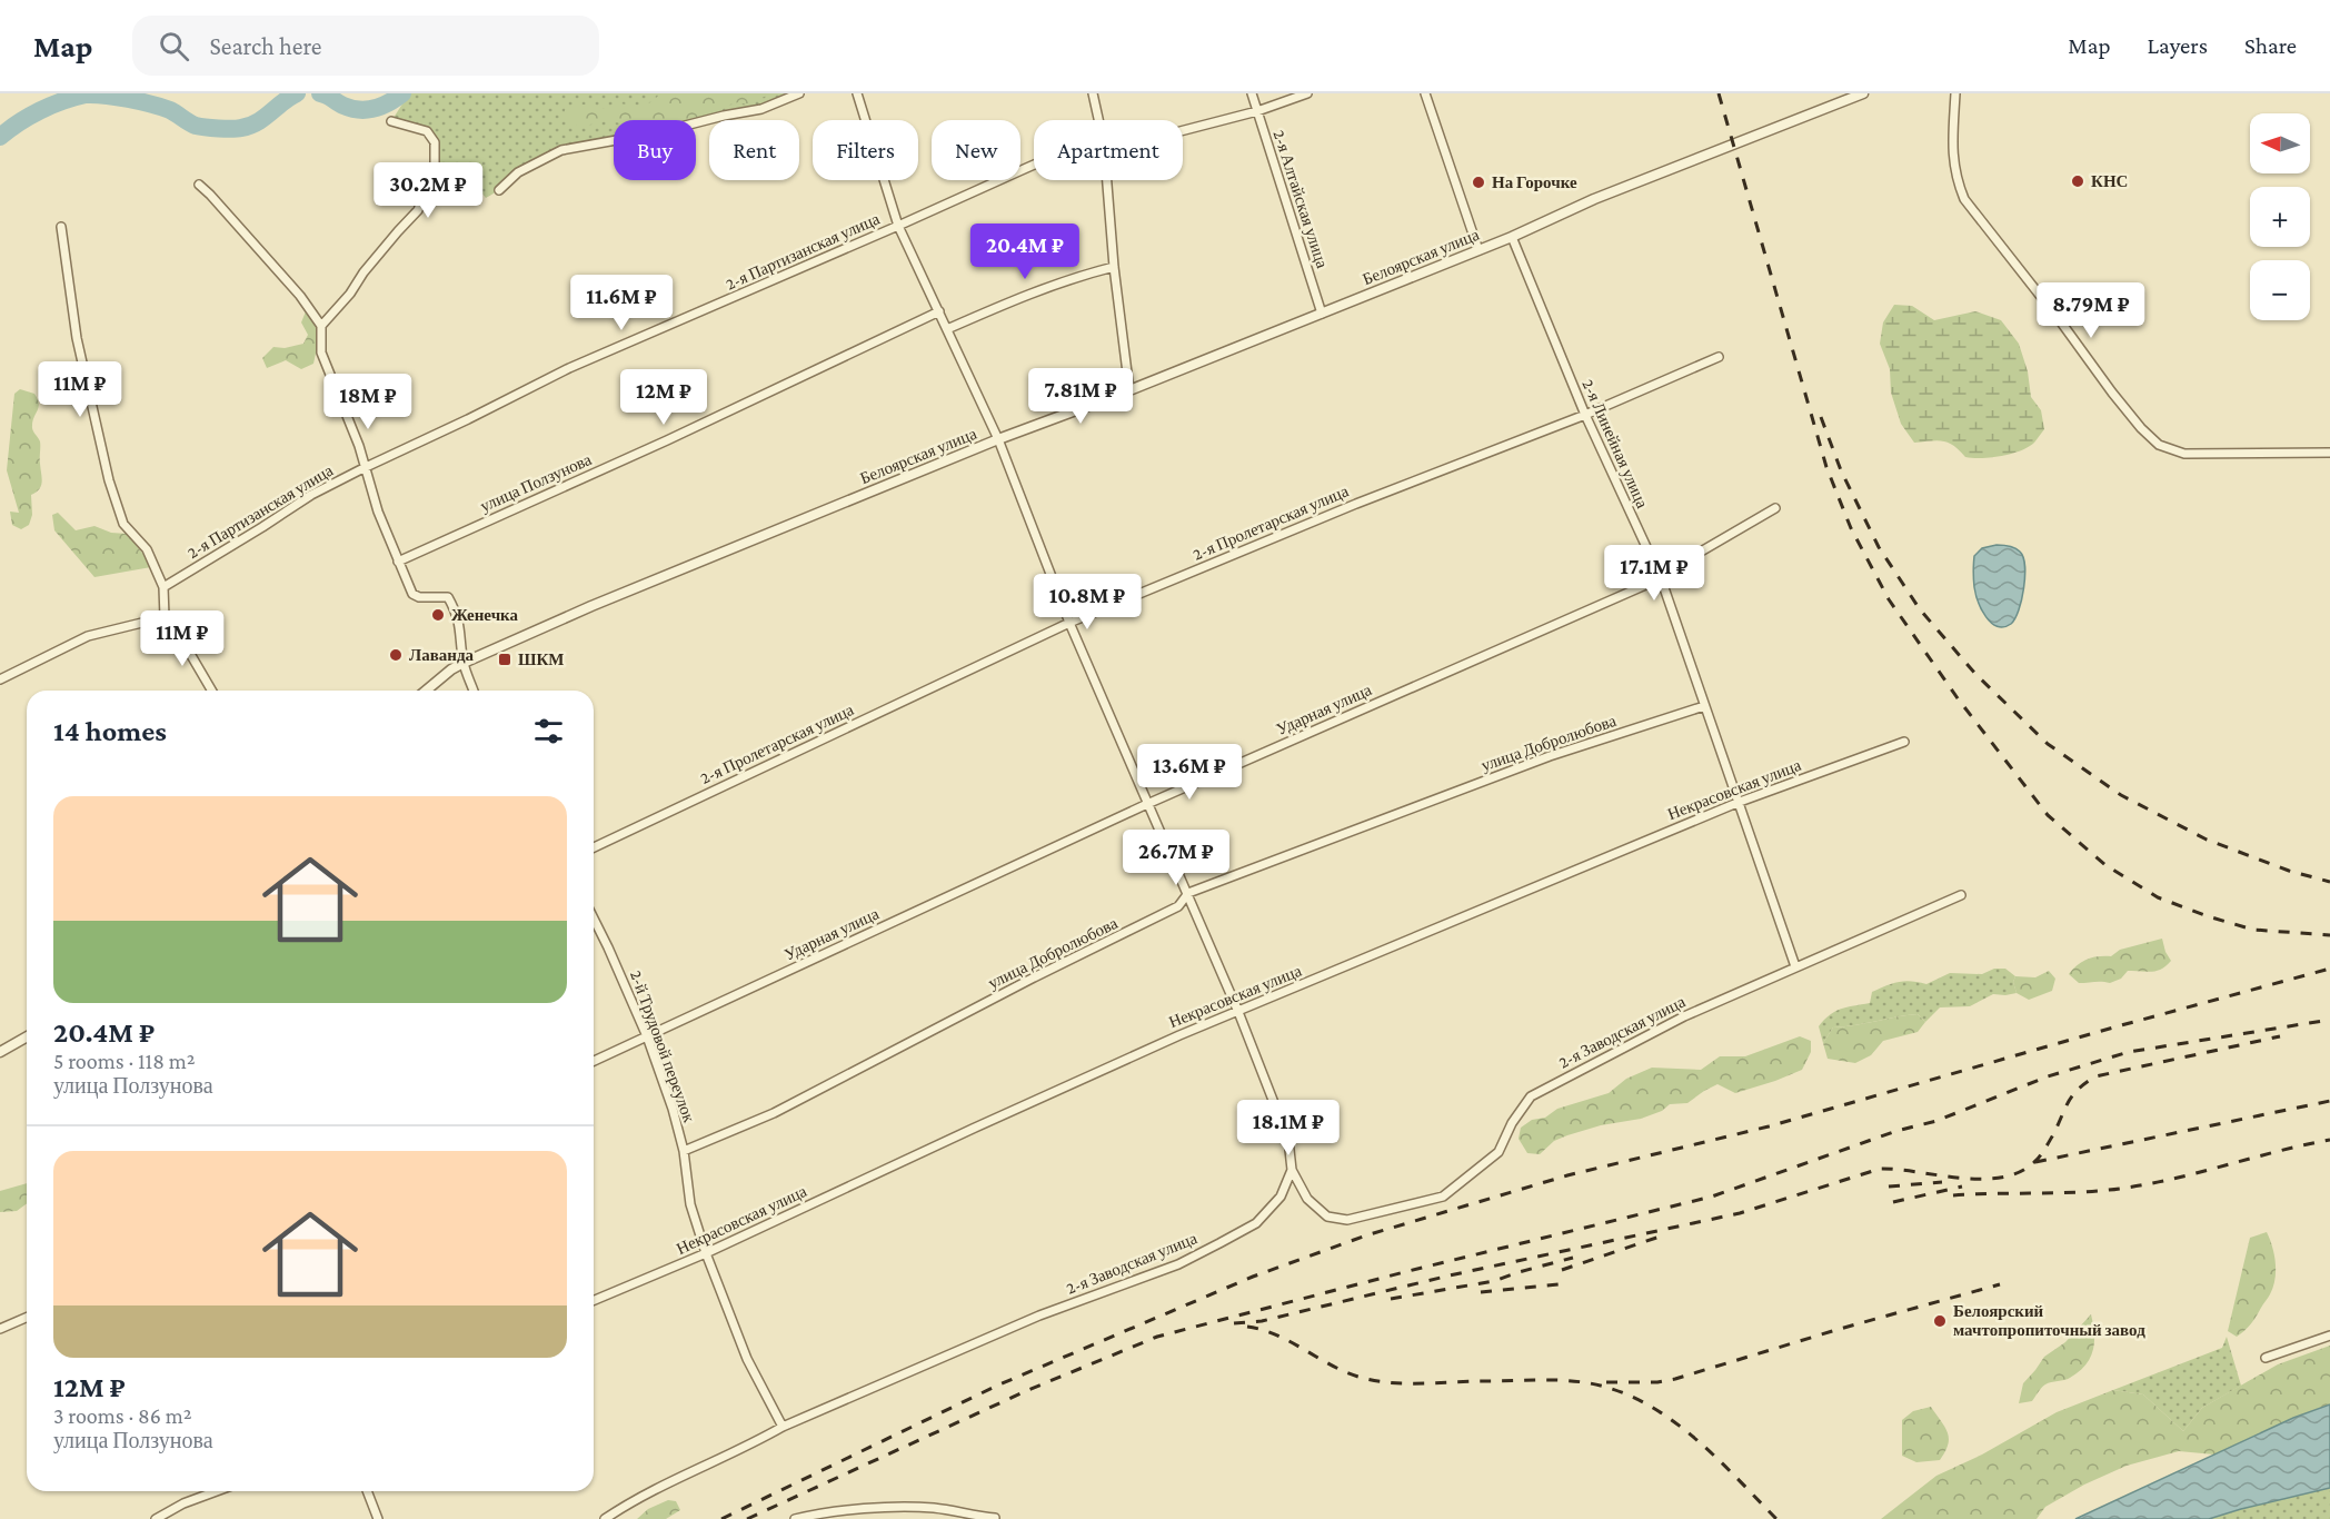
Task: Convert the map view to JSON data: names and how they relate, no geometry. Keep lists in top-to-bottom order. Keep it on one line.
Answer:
{"streets":{"street":["2-я Алтайская улица","2-я Партизанская улица","Белоярская улица","2-я Линейная улица","улица Ползунова","2-я Пролетарская улица","Ударная улица","улица Добролюбова","Некрасовская улица","2-я Заводская улица","2-й Трудовой переулок"]},"crossings":[["2-я Алтайская улица","2-я Партизанская улица"],["2-я Алтайская улица","Белоярская улица"],["Белоярская улица","2-я Линейная улица"],["2-я Линейная улица","2-я Пролетарская улица"],["2-я Линейная улица","Ударная улица"],["2-я Линейная улица","улица Добролюбова"],["2-я Линейная улица","Некрасовская улица"],["2-я Линейная улица","2-я Заводская улица"],["Ударная улица","2-й Трудовой переулок"],["улица Добролюбова","2-й Трудовой переулок"],["Некрасовская улица","2-й Трудовой переулок"],["2-я Заводская улица","2-й Трудовой переулок"]],"places":{"other":["КНС","На Горочке","Женечка","Лаванда","Белоярский мачтопропиточный завод"],"transit":["ШКМ"]},"north":"left","page":{"header":"Map","search":"Search here","nav":["Map","Layers","Share"],"map_buttons":["+","−"],"chip":["Buy","Rent","Filters","New","Apartment"],"price":["30.2M ₽","20.4M ₽","11.6M ₽","8.79M ₽","11M ₽","7.81M ₽","12M ₽","18M ₽","17.1M ₽","10.8M ₽","11M ₽","13.6M ₽","26.7M ₽","18.1M ₽"],"heading":"14 homes","list":[{"name":"20.4M ₽","note":"5 rooms · 118 m² · улица Ползунова"},{"name":"12M ₽","note":"3 rooms · 86 m² · улица Ползунова"}]}}
